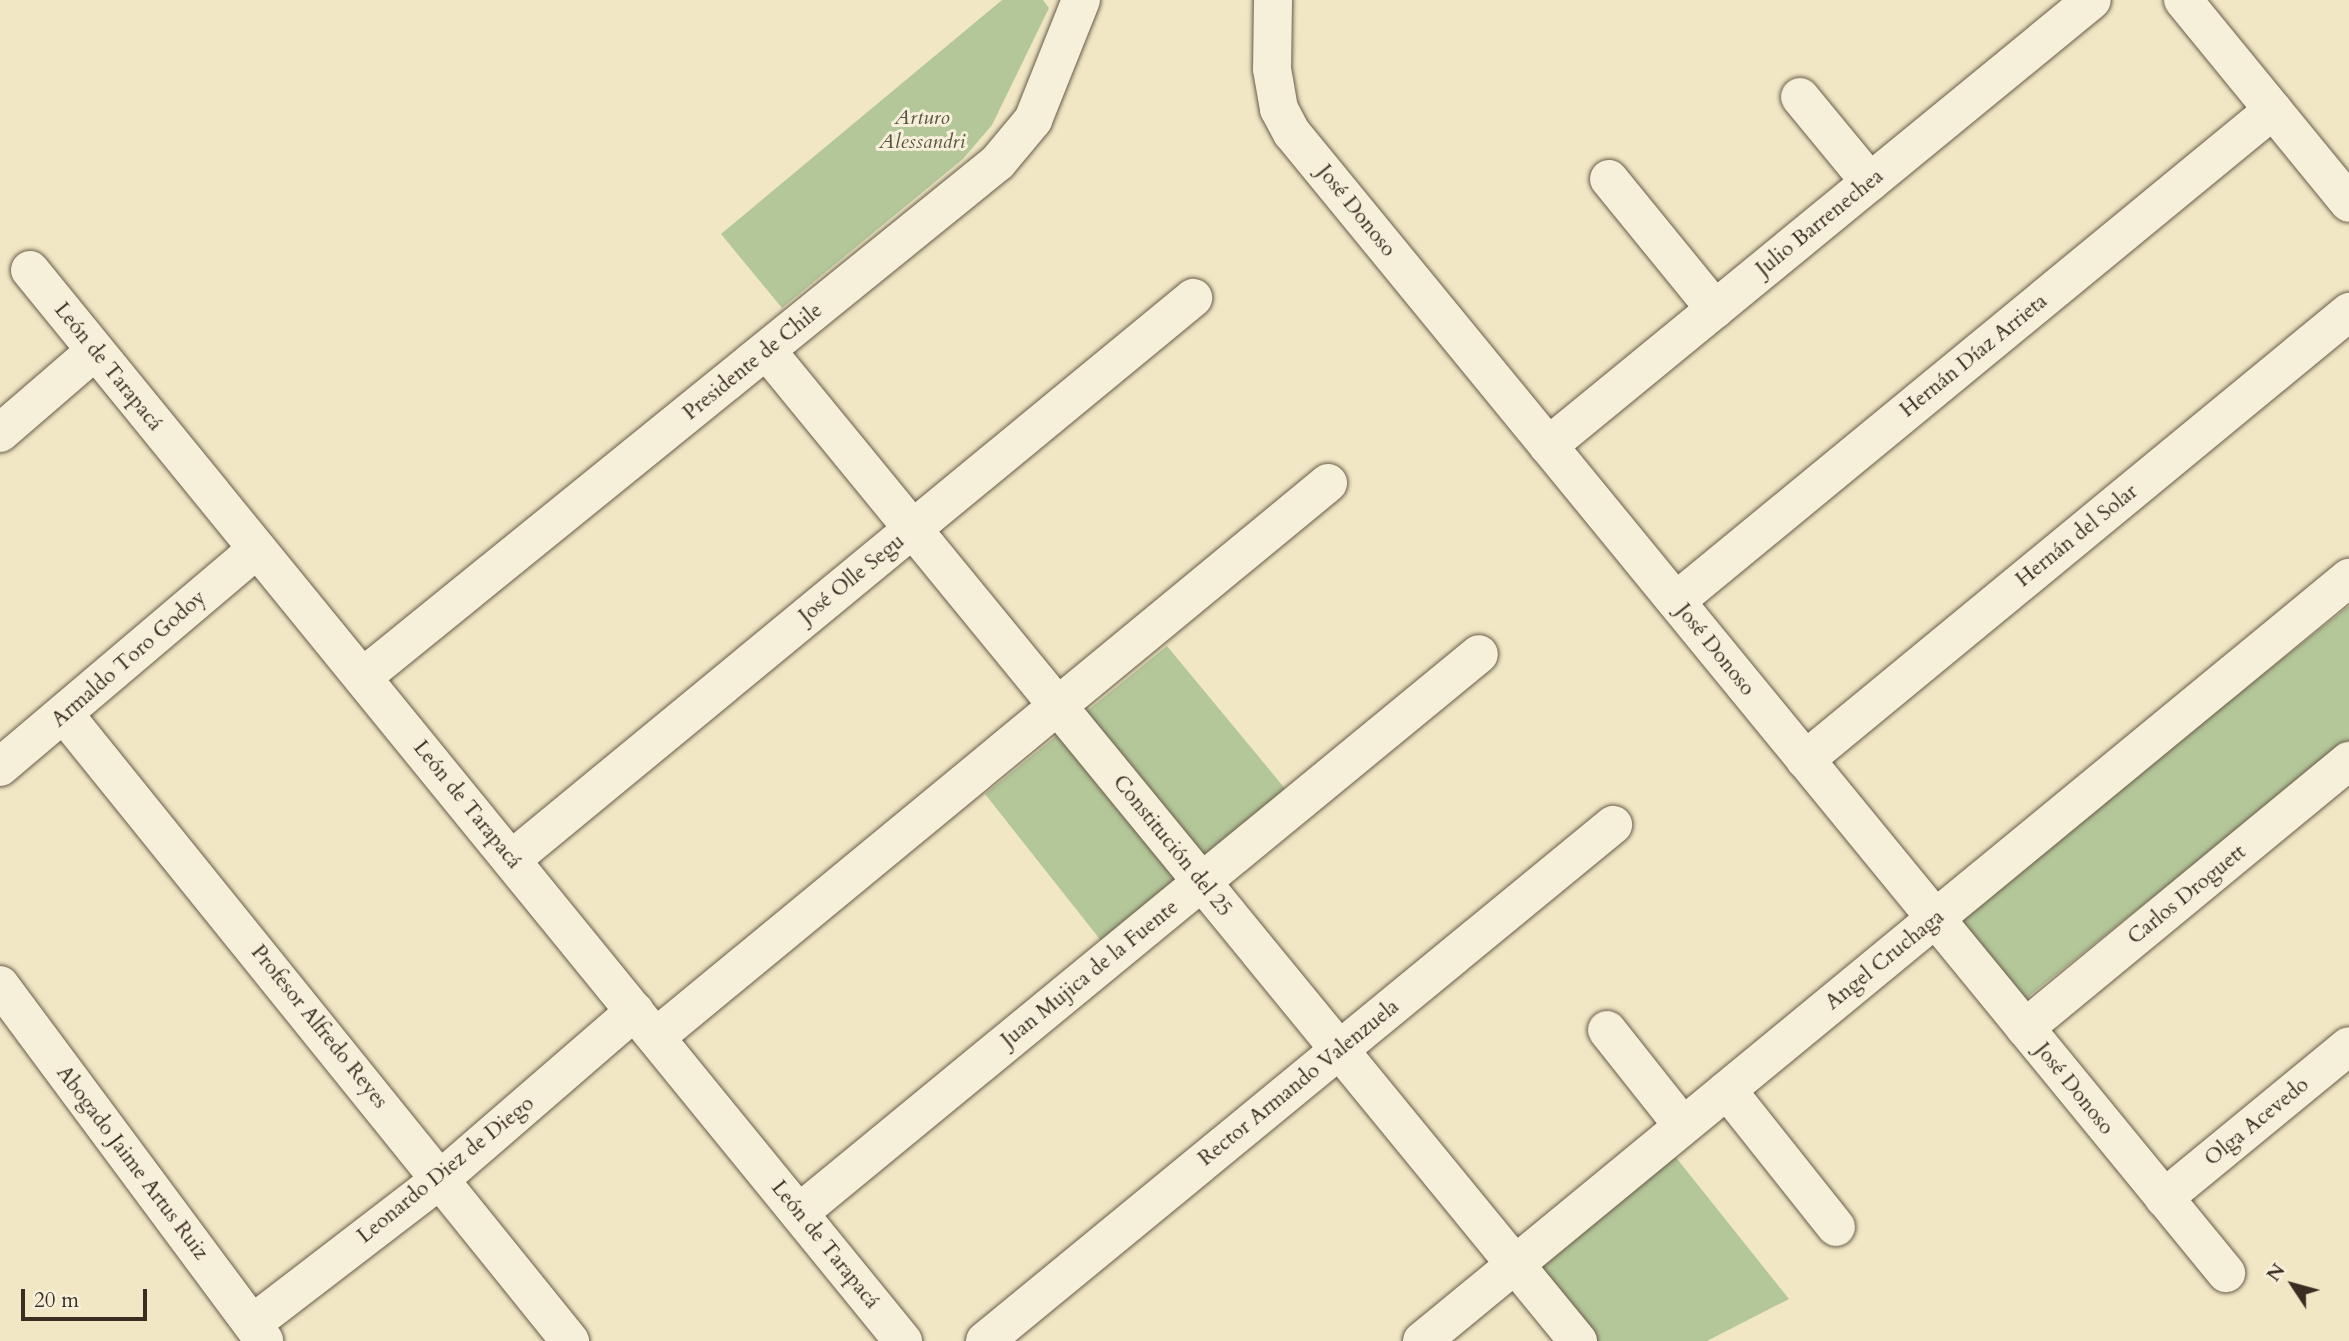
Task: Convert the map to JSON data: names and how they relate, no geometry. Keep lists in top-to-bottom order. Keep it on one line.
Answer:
{"streets":{"street":["José Donoso","Julio Barrenechea","Hernán Díaz Arrieta","Presidente de Chile","León de Tarapacá","Hernán del Solar","José Olle Segu","Armaldo Toro Godoy","Constitución del 25","Carlos Droguett","Angel Cruchaga","Juan Mujica de la Fuente","Profesor Alfredo Reyes","Rector Armando Valenzuela","Olga Acevedo","Abogado Jaime Artus Ruiz","Leonardo Diez de Diego"]},"crossings":[["José Donoso","Julio Barrenechea"],["José Donoso","Hernán Díaz Arrieta"],["José Donoso","Hernán del Solar"],["José Donoso","Carlos Droguett"],["José Donoso","Angel Cruchaga"],["José Donoso","Olga Acevedo"],["Presidente de Chile","León de Tarapacá"],["Presidente de Chile","Constitución del 25"],["León de Tarapacá","José Olle Segu"],["León de Tarapacá","Armaldo Toro Godoy"],["León de Tarapacá","Juan Mujica de la Fuente"],["León de Tarapacá","Leonardo Diez de Diego"],["José Olle Segu","Constitución del 25"],["Armaldo Toro Godoy","Profesor Alfredo Reyes"],["Constitución del 25","Angel Cruchaga"],["Constitución del 25","Juan Mujica de la Fuente"],["Constitución del 25","Rector Armando Valenzuela"],["Profesor Alfredo Reyes","Leonardo Diez de Diego"],["Abogado Jaime Artus Ruiz","Leonardo Diez de Diego"]],"parks":["Arturo Alessandri"],"scale_bar":"20 m","north":"top left"}
